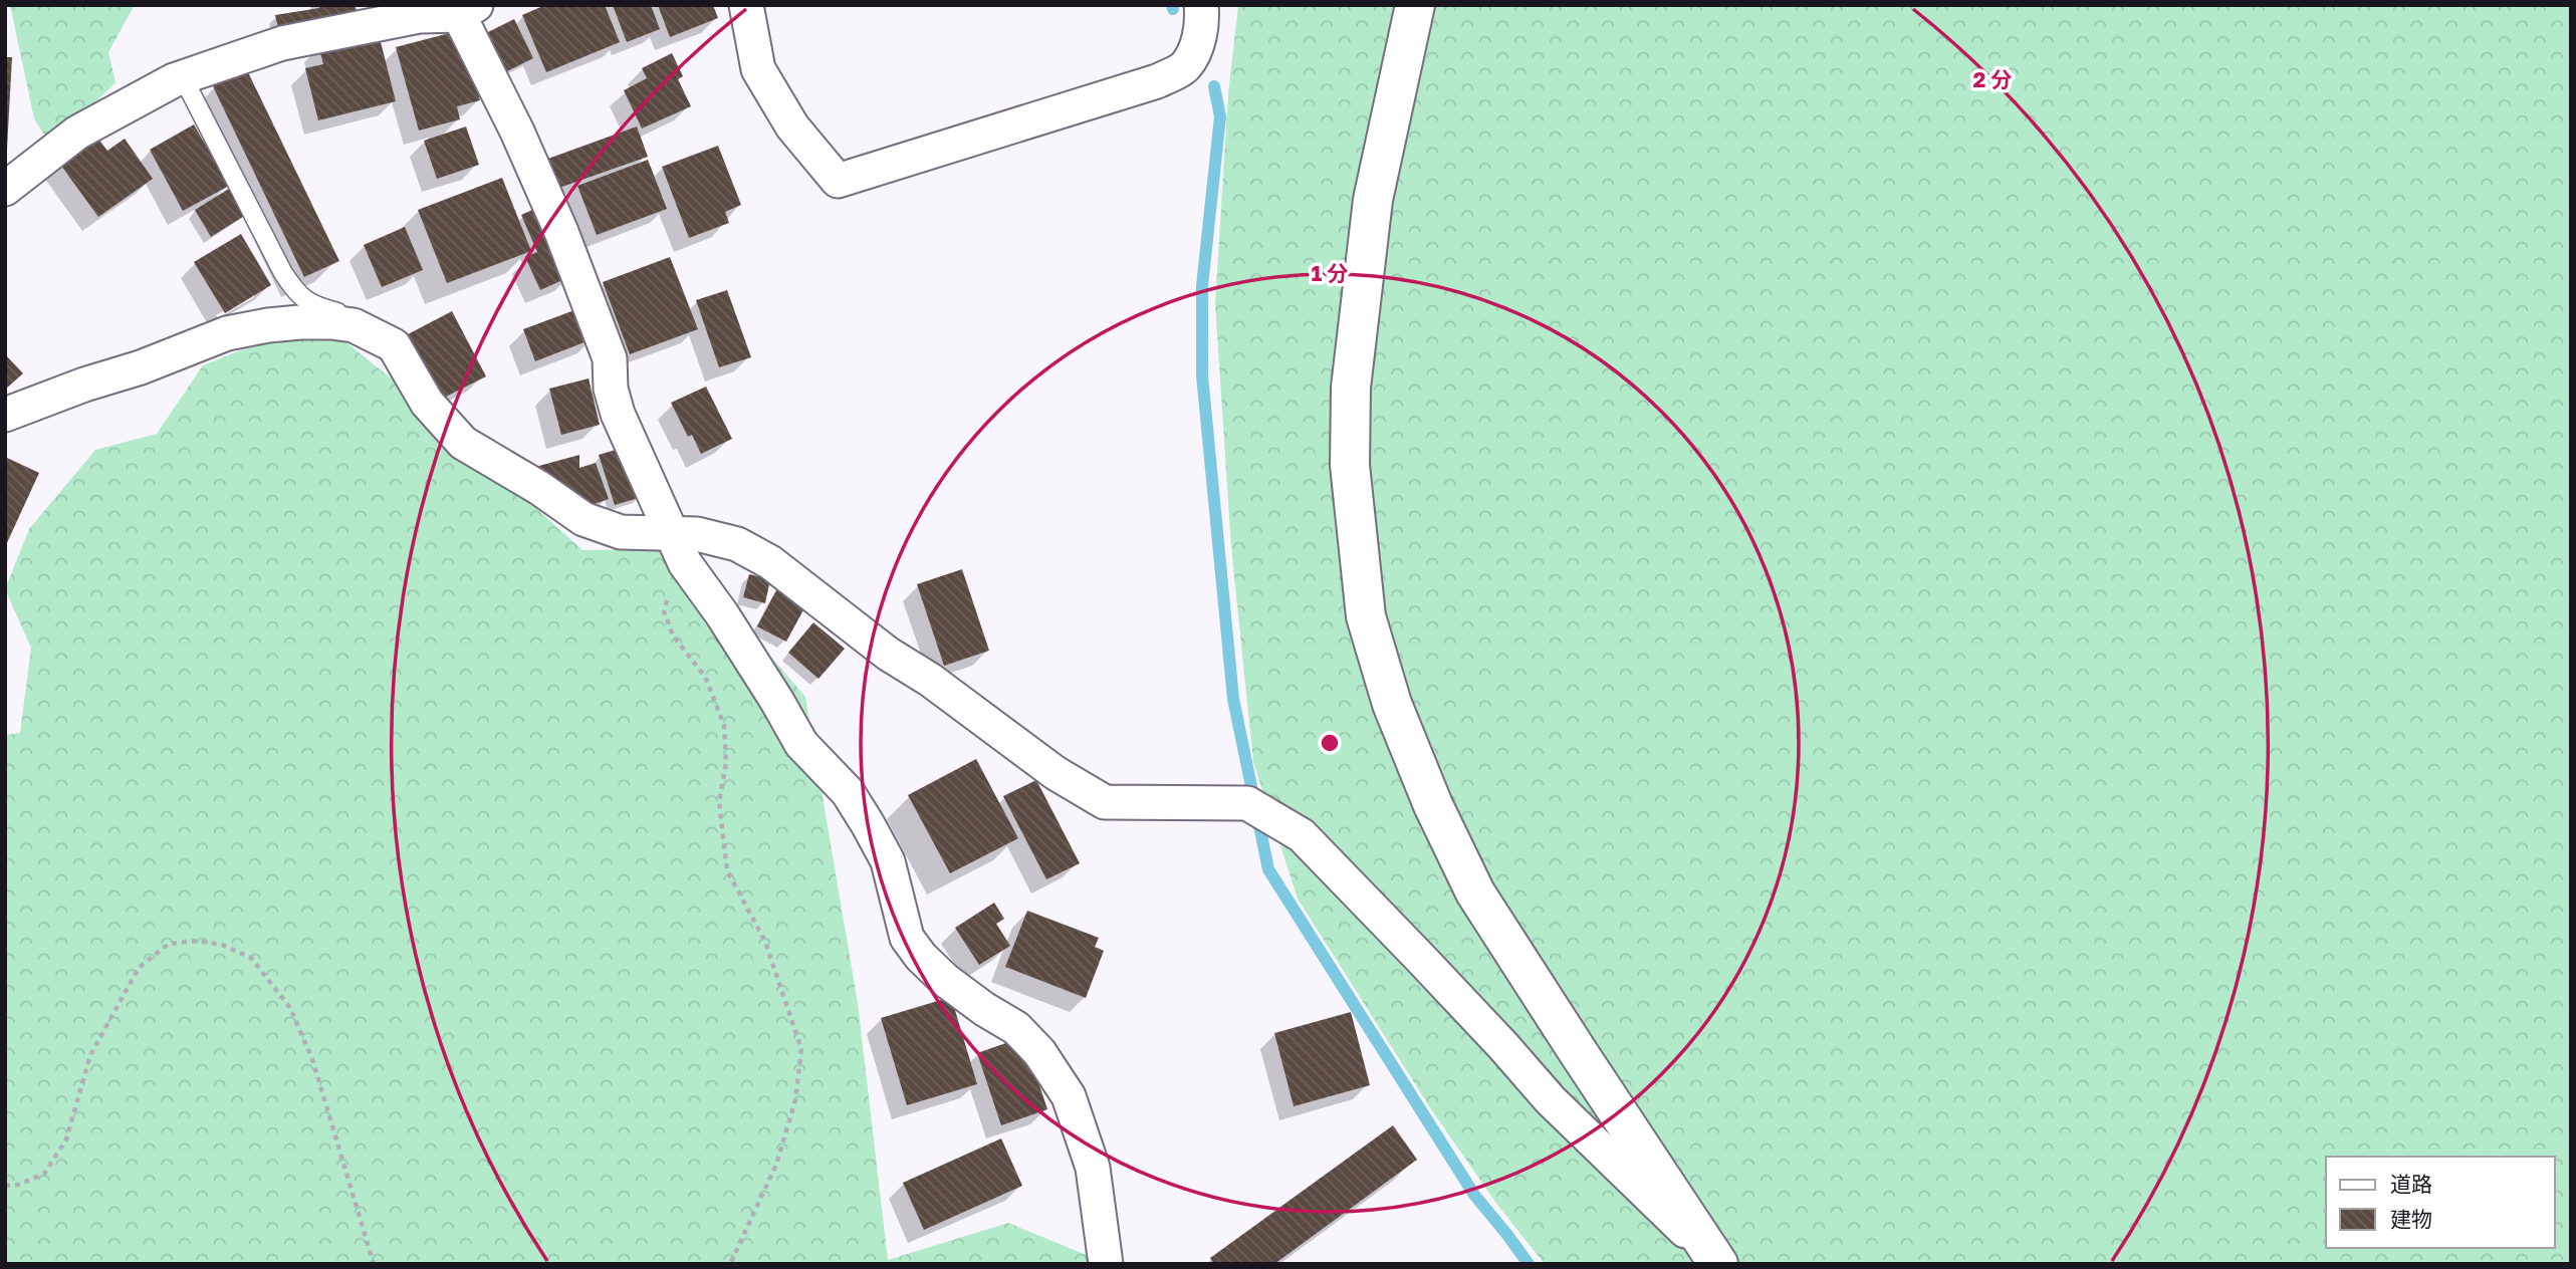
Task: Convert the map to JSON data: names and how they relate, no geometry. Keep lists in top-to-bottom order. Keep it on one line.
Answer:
{"legend":["道路","建物"],"rings":["2 分","1 分"]}
